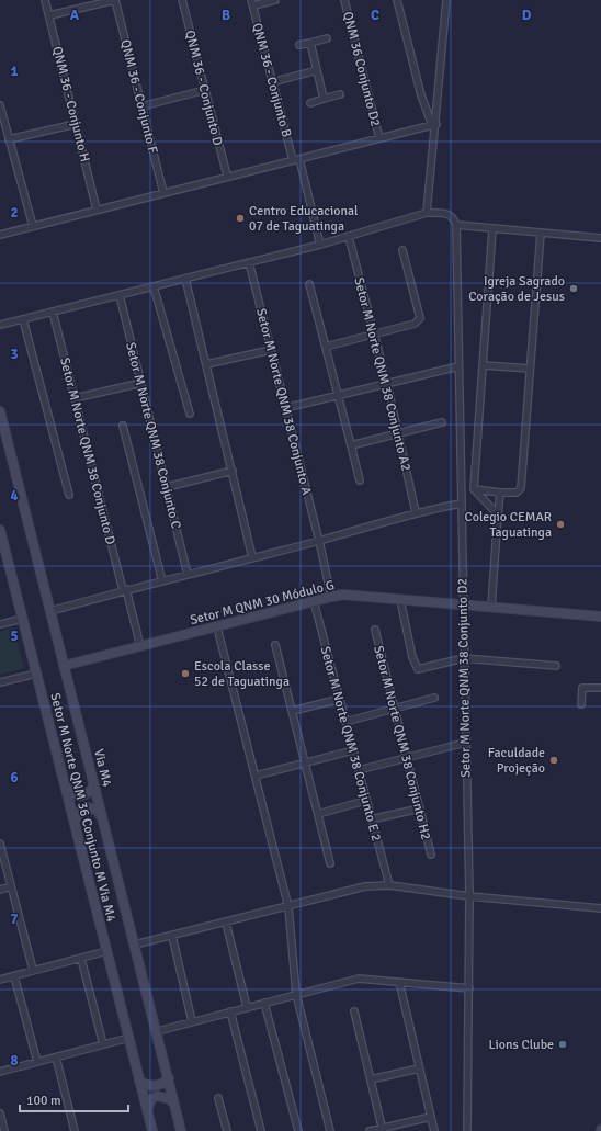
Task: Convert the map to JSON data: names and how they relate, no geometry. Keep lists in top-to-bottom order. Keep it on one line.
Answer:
{"streets":{"main road":["Setor M QNM 30 Módulo G","Via M4","Setor M Norte QNM 36 Conjunto M Via M4"],"street":["QNM 36 Conjunto D2","QNM 36 - Conjunto B","QNM 36 - Conjunto D","QNM 36 - Conjunto F","QNM 36 - Conjunto H","Setor M Norte QNM 38 Conjunto A2","Setor M Norte QNM 38 Conjunto A","Setor M Norte QNM 38 Conjunto C","Setor M Norte QNM 38 Conjunto D","Setor M Norte QNM 38 Conjunto D2","Setor M Norte QNM 38 Conjunto H2","Setor M Norte QNM 38 Conjunto E 2"]},"crossings":[["Setor M Norte QNM 38 Conjunto A","Setor M QNM 30 Módulo G"],["Setor M Norte QNM 38 Conjunto D","Setor M QNM 30 Módulo G"],["Setor M QNM 30 Módulo G","Setor M Norte QNM 38 Conjunto D2"],["Setor M QNM 30 Módulo G","Setor M Norte QNM 38 Conjunto E 2"],["Setor M QNM 30 Módulo G","Via M4"]],"places":["Centro Educacional 07 de Taguatinga","Igreja Sagrado Coração de Jesus","Colegio CEMAR Taguatinga","Escola Classe 52 de Taguatinga","Faculdade Projeção","Lions Clube"],"scale_bar":"100 m","grid":{"columns":["A","B","C","D"],"rows":["1","2","3","4","5","6","7","8"]}}
